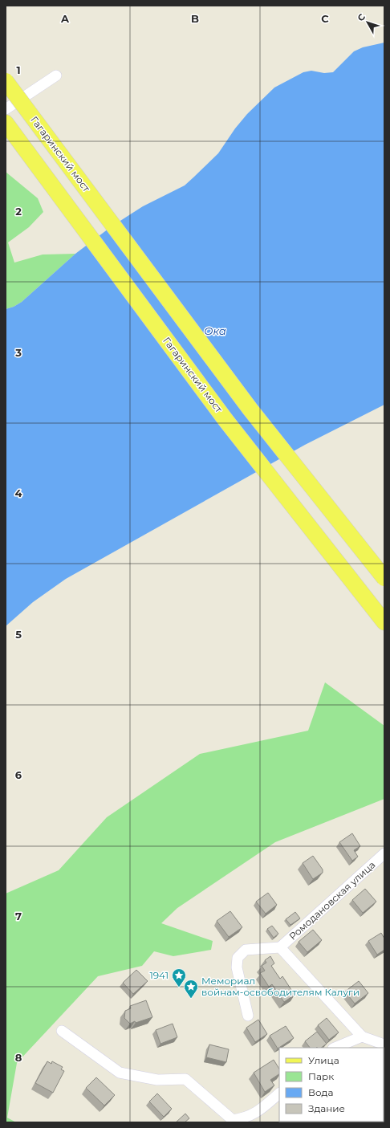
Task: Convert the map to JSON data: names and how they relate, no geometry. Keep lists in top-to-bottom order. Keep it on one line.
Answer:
{"streets":{"main road":["Гагаринский мост"],"street":["Ромодановская улица"]},"water":["Ока"],"places":{"place":["1941","Мемориал войнам-освободителям Калуги"]},"legend":["Улица","Парк","Вода","Здание"],"north":"top left","grid":{"columns":["A","B","C"],"rows":["1","2","3","4","5","6","7","8"]}}
